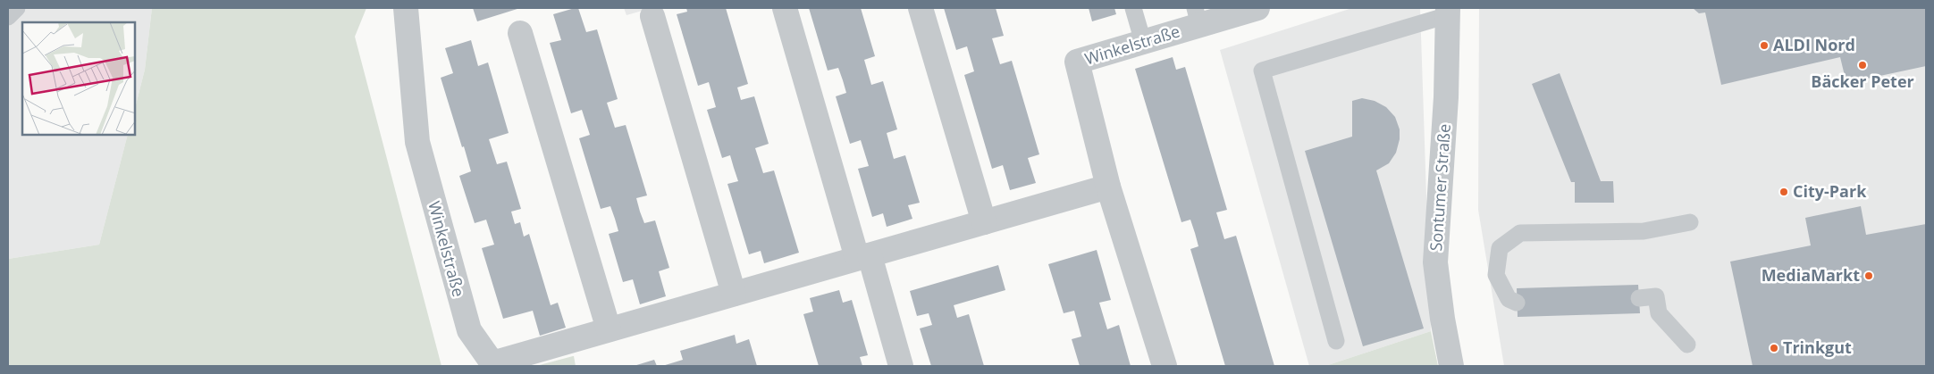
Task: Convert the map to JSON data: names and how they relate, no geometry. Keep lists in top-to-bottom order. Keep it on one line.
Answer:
{"streets":{"street":["Winkelstraße","Sontumer Straße"]},"places":["ALDI Nord","Bäcker Peter","City-Park","MediaMarkt","Trinkgut"]}
